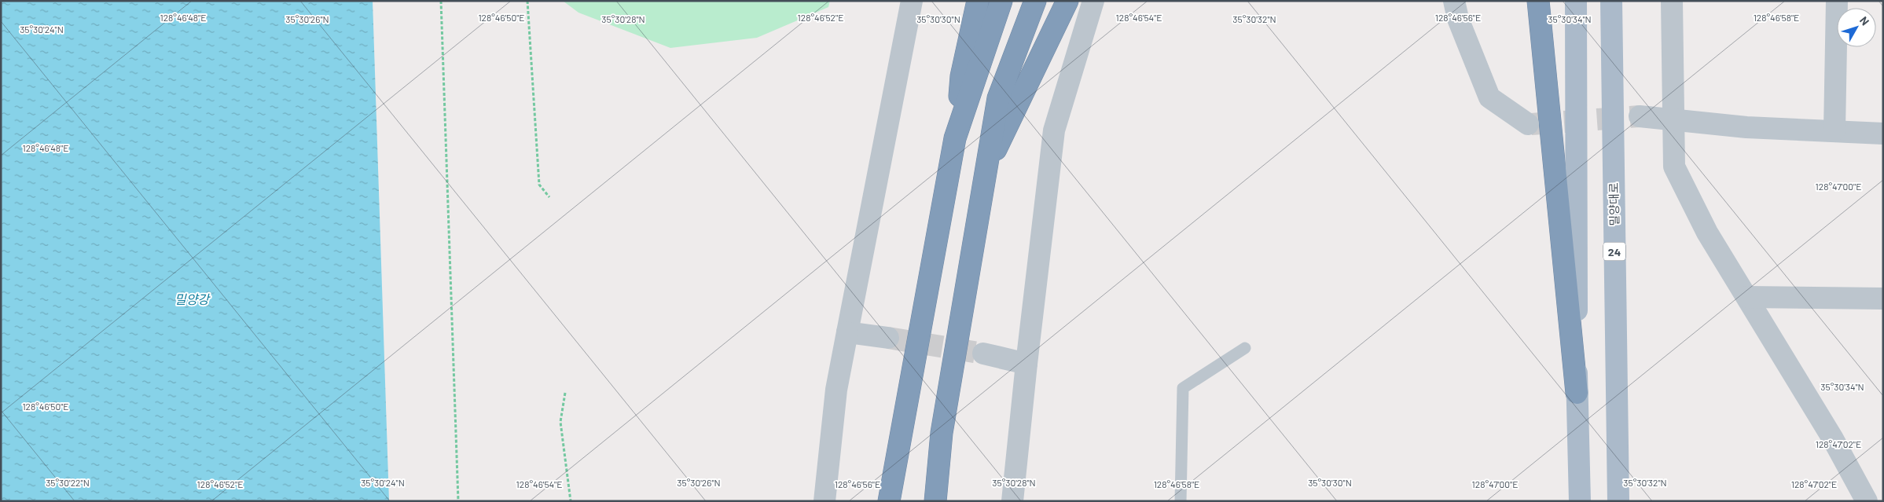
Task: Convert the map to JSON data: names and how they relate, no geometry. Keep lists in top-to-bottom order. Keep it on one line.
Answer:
{"streets":{"main road":["밀양대로","24"]},"water":["밀양강"],"north":"top right","coordinates":["128°46'48\"E","128°46'50\"E","128°46'52\"E","128°46'54\"E","128°46'56\"E","128°46'58\"E","35°30'26\"N","35°30'28\"N","35°30'30\"N","35°30'32\"N","35°30'34\"N","35°30'24\"N","128°47'00\"E","128°47'02\"E","35°30'22\"N"]}
